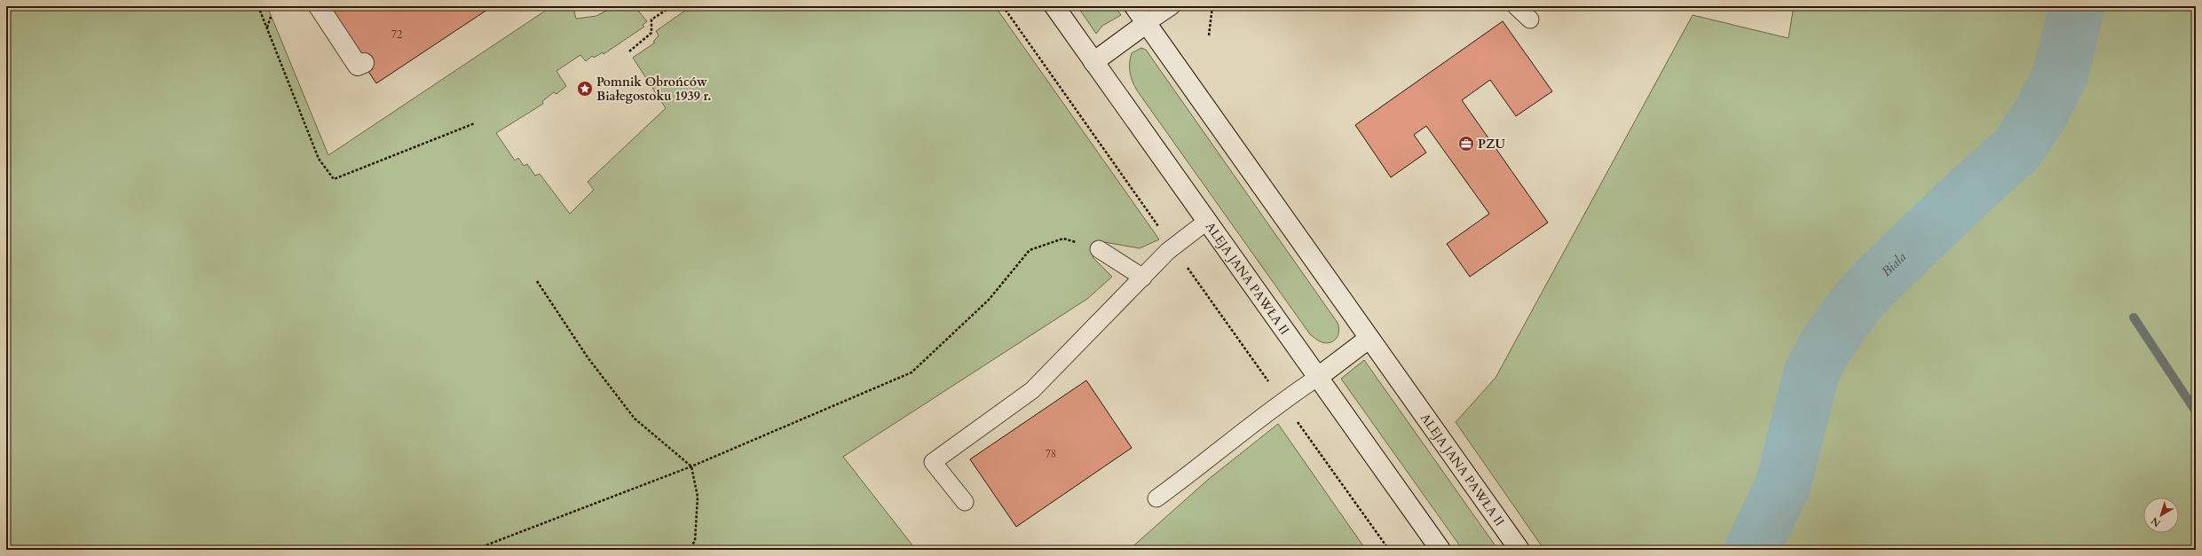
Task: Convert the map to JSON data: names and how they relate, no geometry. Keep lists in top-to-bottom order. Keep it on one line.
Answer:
{"streets":{"main road":["ALEJA JANA PAWŁA II"]},"water":["Biala"],"places":{"place":["Pomnik Obrońców Białegostoku 1939 r."],"office":["PZU"]},"house_numbers":["72","78"],"north":"bottom left"}
